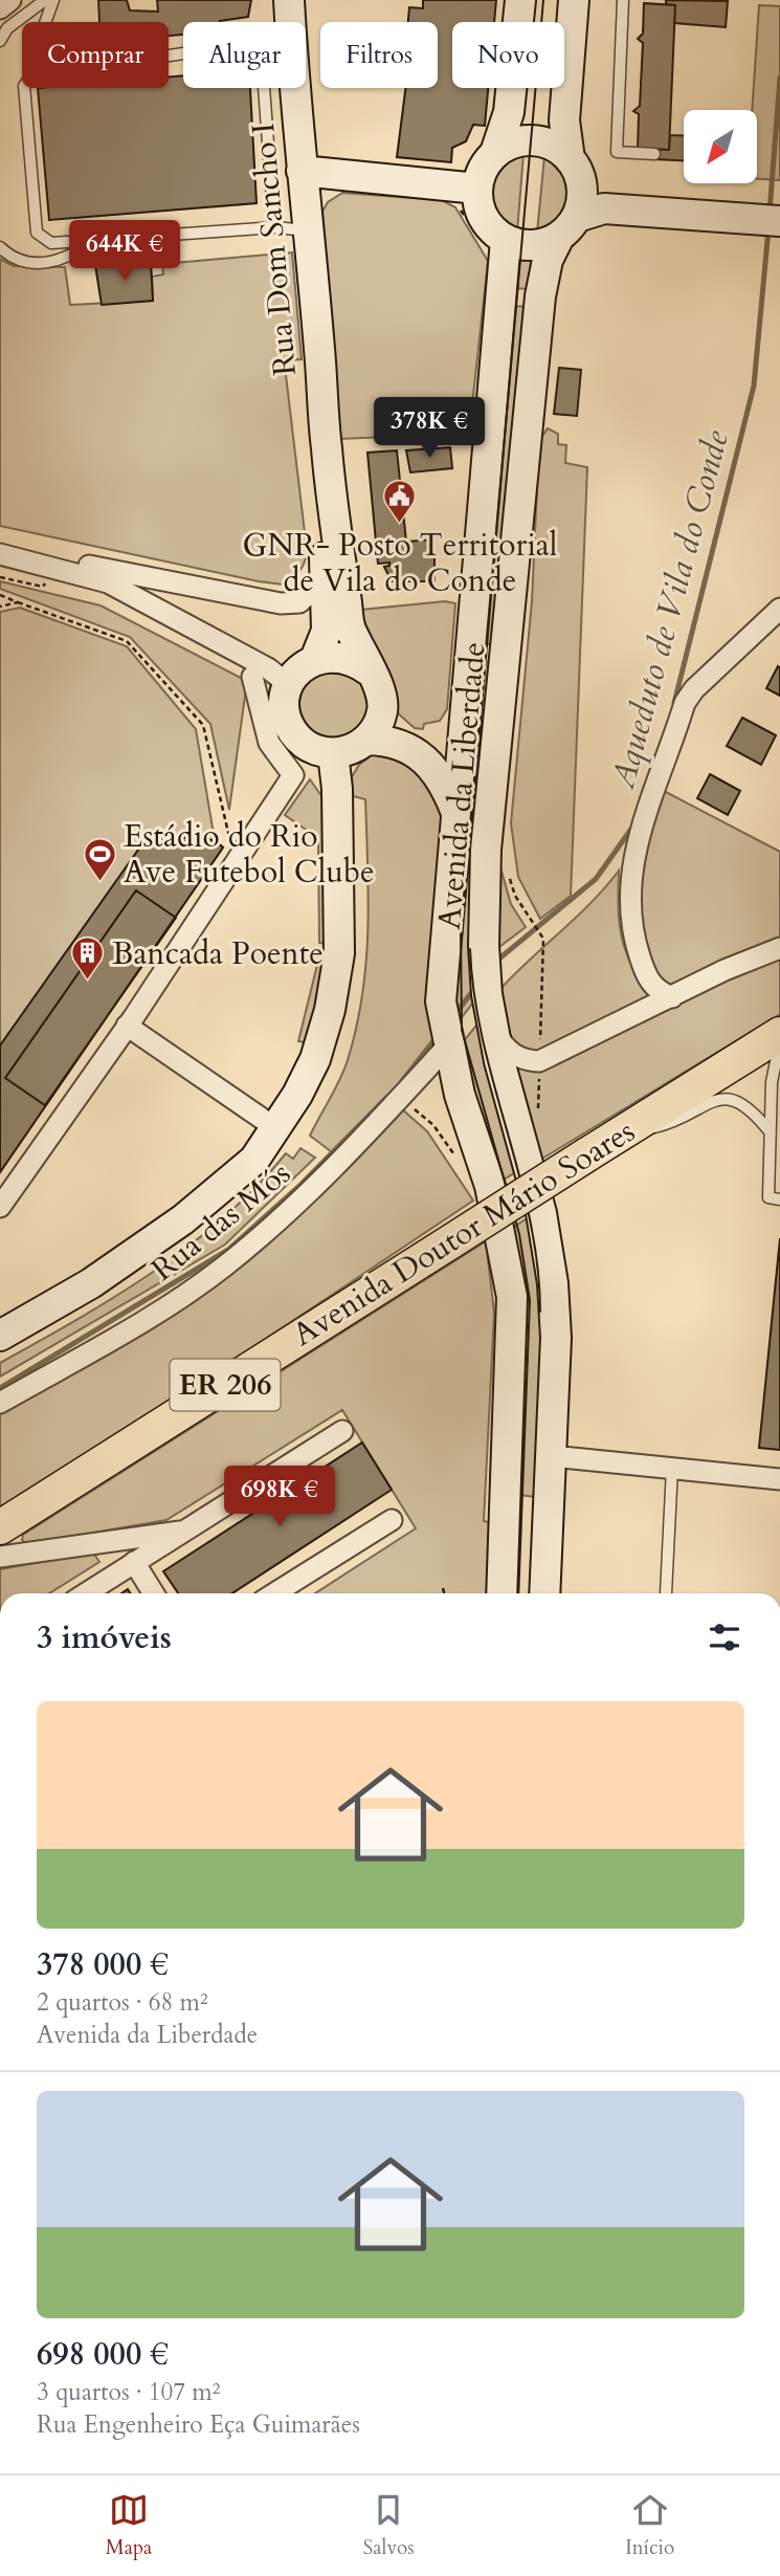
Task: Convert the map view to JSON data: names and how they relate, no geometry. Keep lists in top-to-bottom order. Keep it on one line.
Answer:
{"streets":{"main road":["Avenida Doutor Mário Soares","ER 206"],"street":["Rua Dom Sancho I","Avenida da Liberdade","Rua das Mós"]},"crossings":[["Avenida da Liberdade","Rua das Mós"]],"water":["Aqueduto de Vila do Conde"],"places":{"public building":["GNR- Posto Territorial de Vila do Conde"],"sports":["Estádio do Rio Ave Futebol Clube"],"building":["Bancada Poente"]},"north":"bottom left","page":{"chip":["Comprar","Alugar","Filtros","Novo"],"price":["644K €","378K €","698K €"],"heading":"3 imóveis","list":[{"name":"378 000 €","note":"2 quartos · 68 m² · Avenida da Liberdade"},{"name":"698 000 €","note":"3 quartos · 107 m² · Rua Engenheiro Eça Guimarães"}],"tabs":["Mapa","Salvos","Início"]}}
